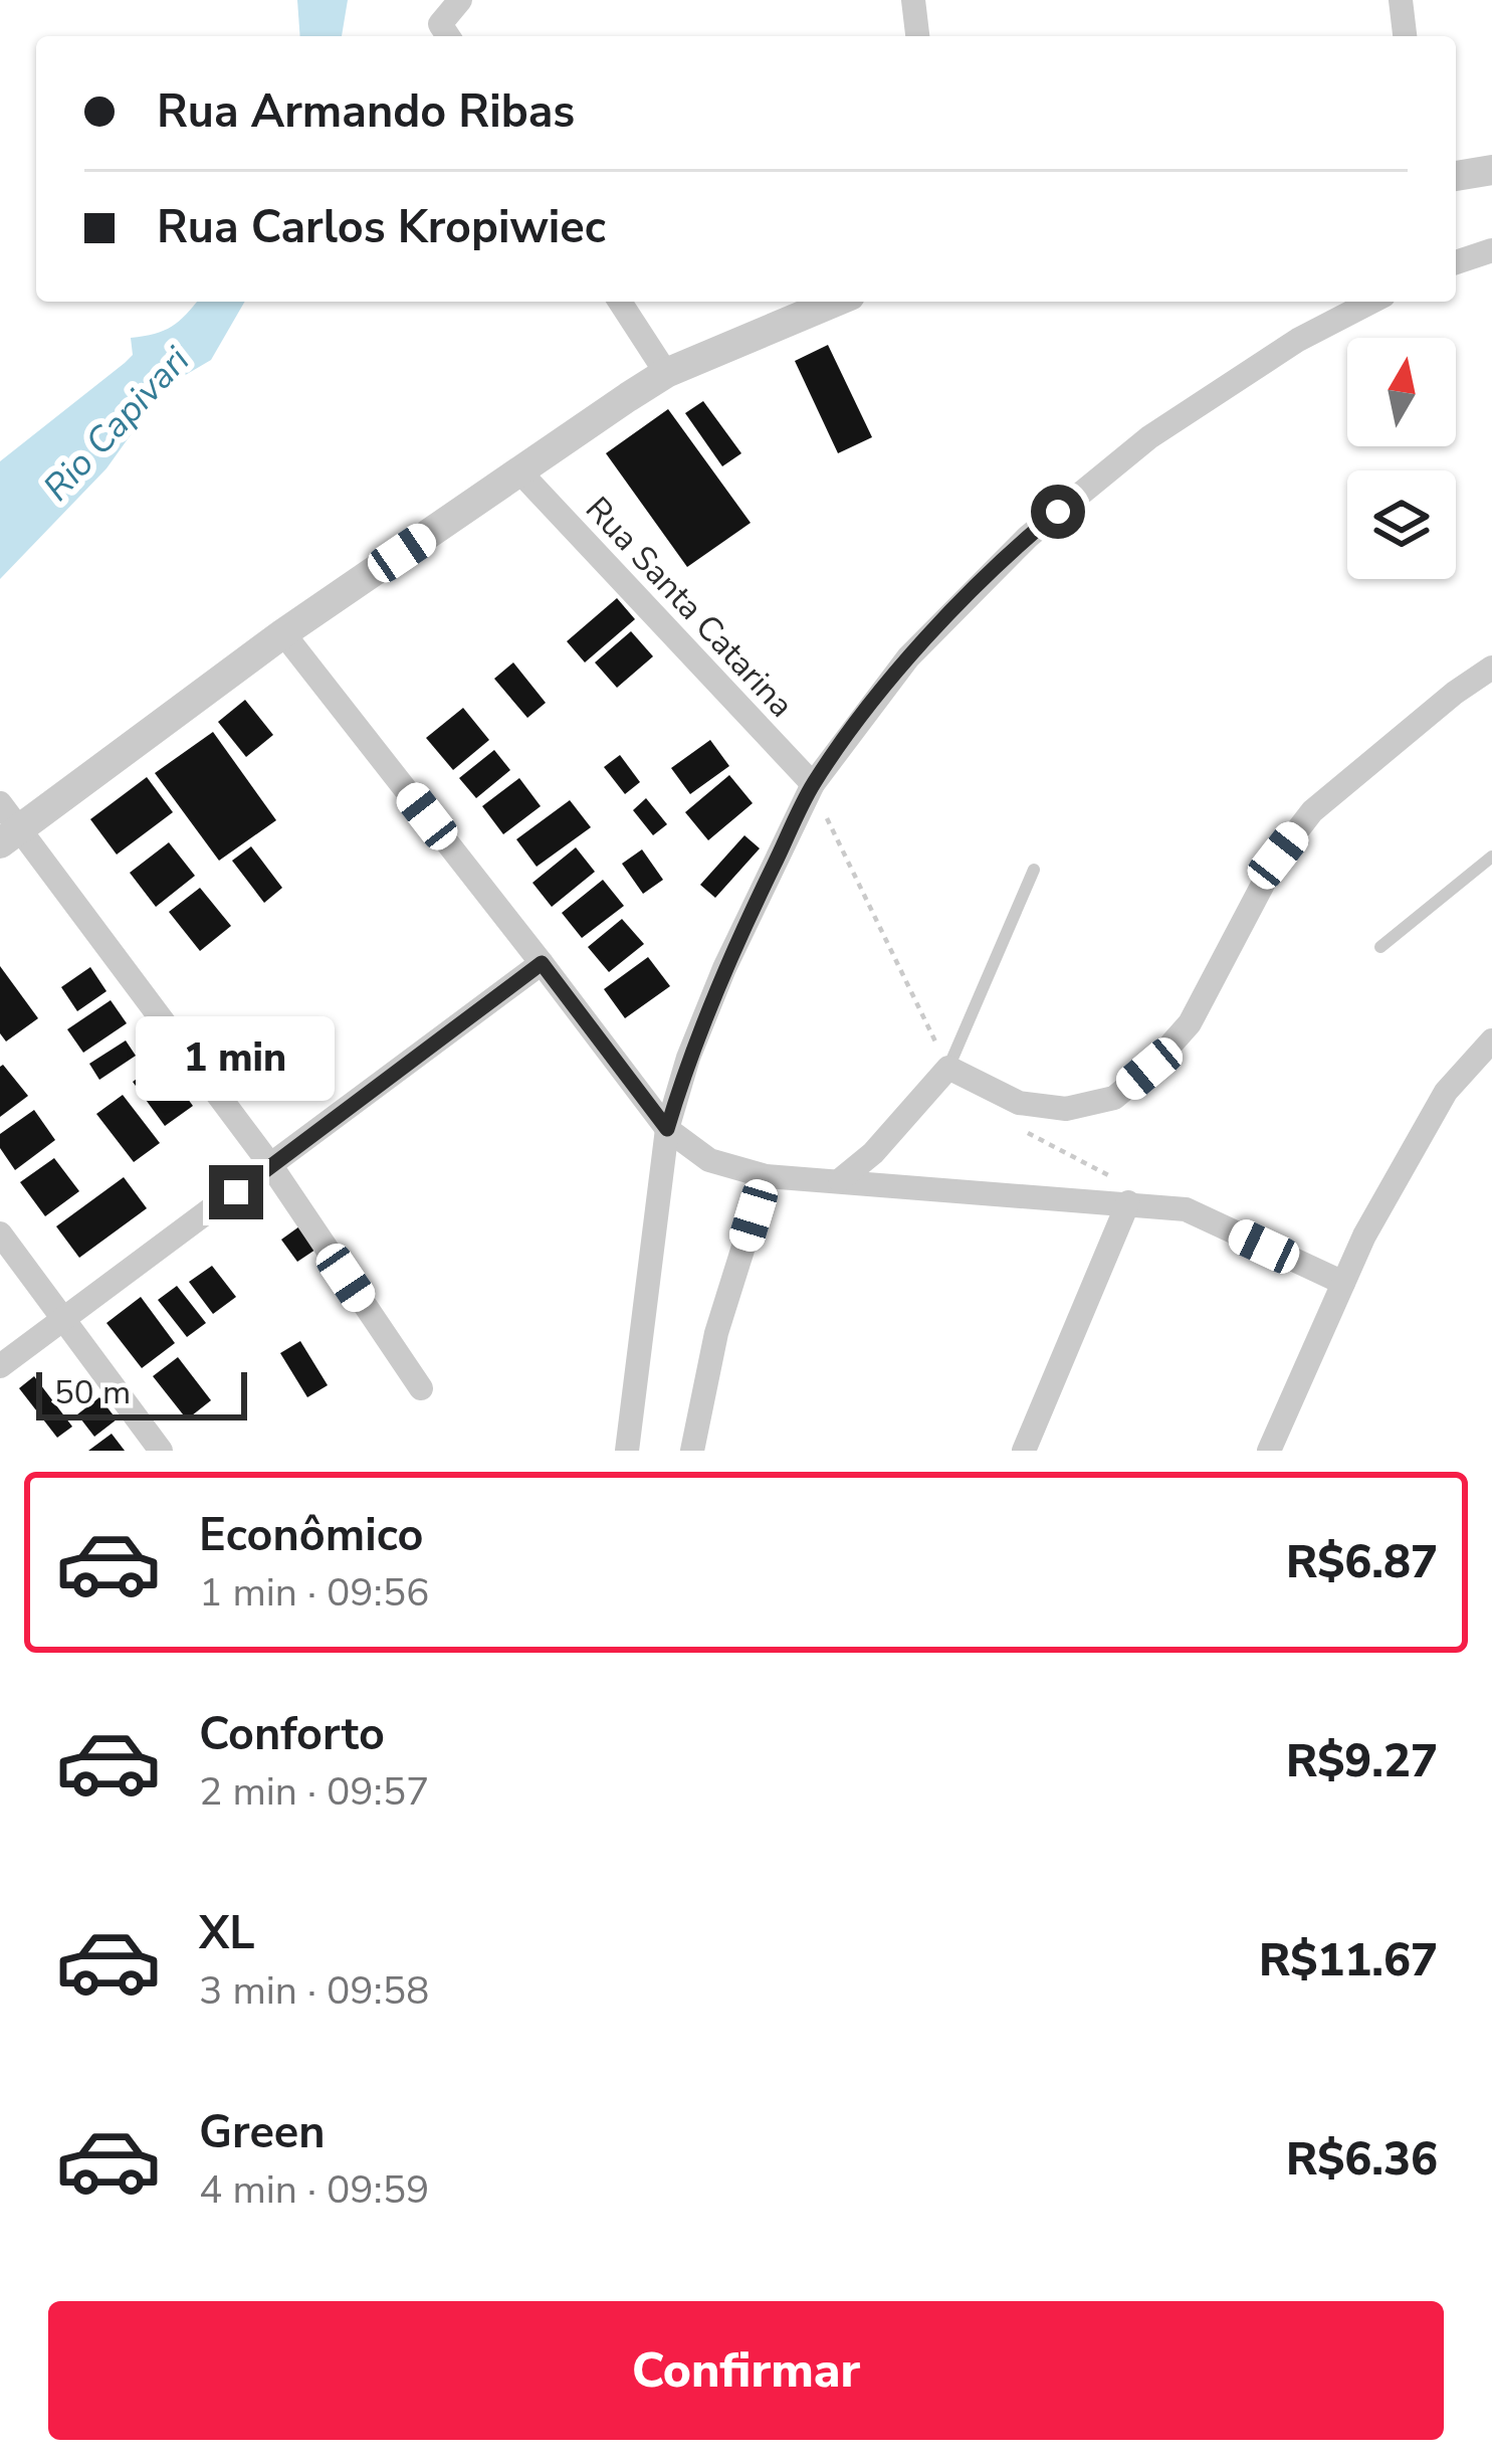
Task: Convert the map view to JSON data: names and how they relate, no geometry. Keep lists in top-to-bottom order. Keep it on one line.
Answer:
{"streets":{"street":["Rua Santa Catarina"]},"water":["Rio Capivari"],"scale_bar":"50 m","north":"top","page":{"banner":["Rua Armando Ribas","Rua Carlos Kropiwiec"],"bubble":"1 min","scale":"50 m","list":[{"name":"Econômico","note":"1 min · 09:56","value":"R$6.87"},{"name":"Conforto","note":"2 min · 09:57","value":"R$9.27"},{"name":"XL","note":"3 min · 09:58","value":"R$11.67"},{"name":"Green","note":"4 min · 09:59","value":"R$6.36"}],"buttons":"Confirmar"}}
